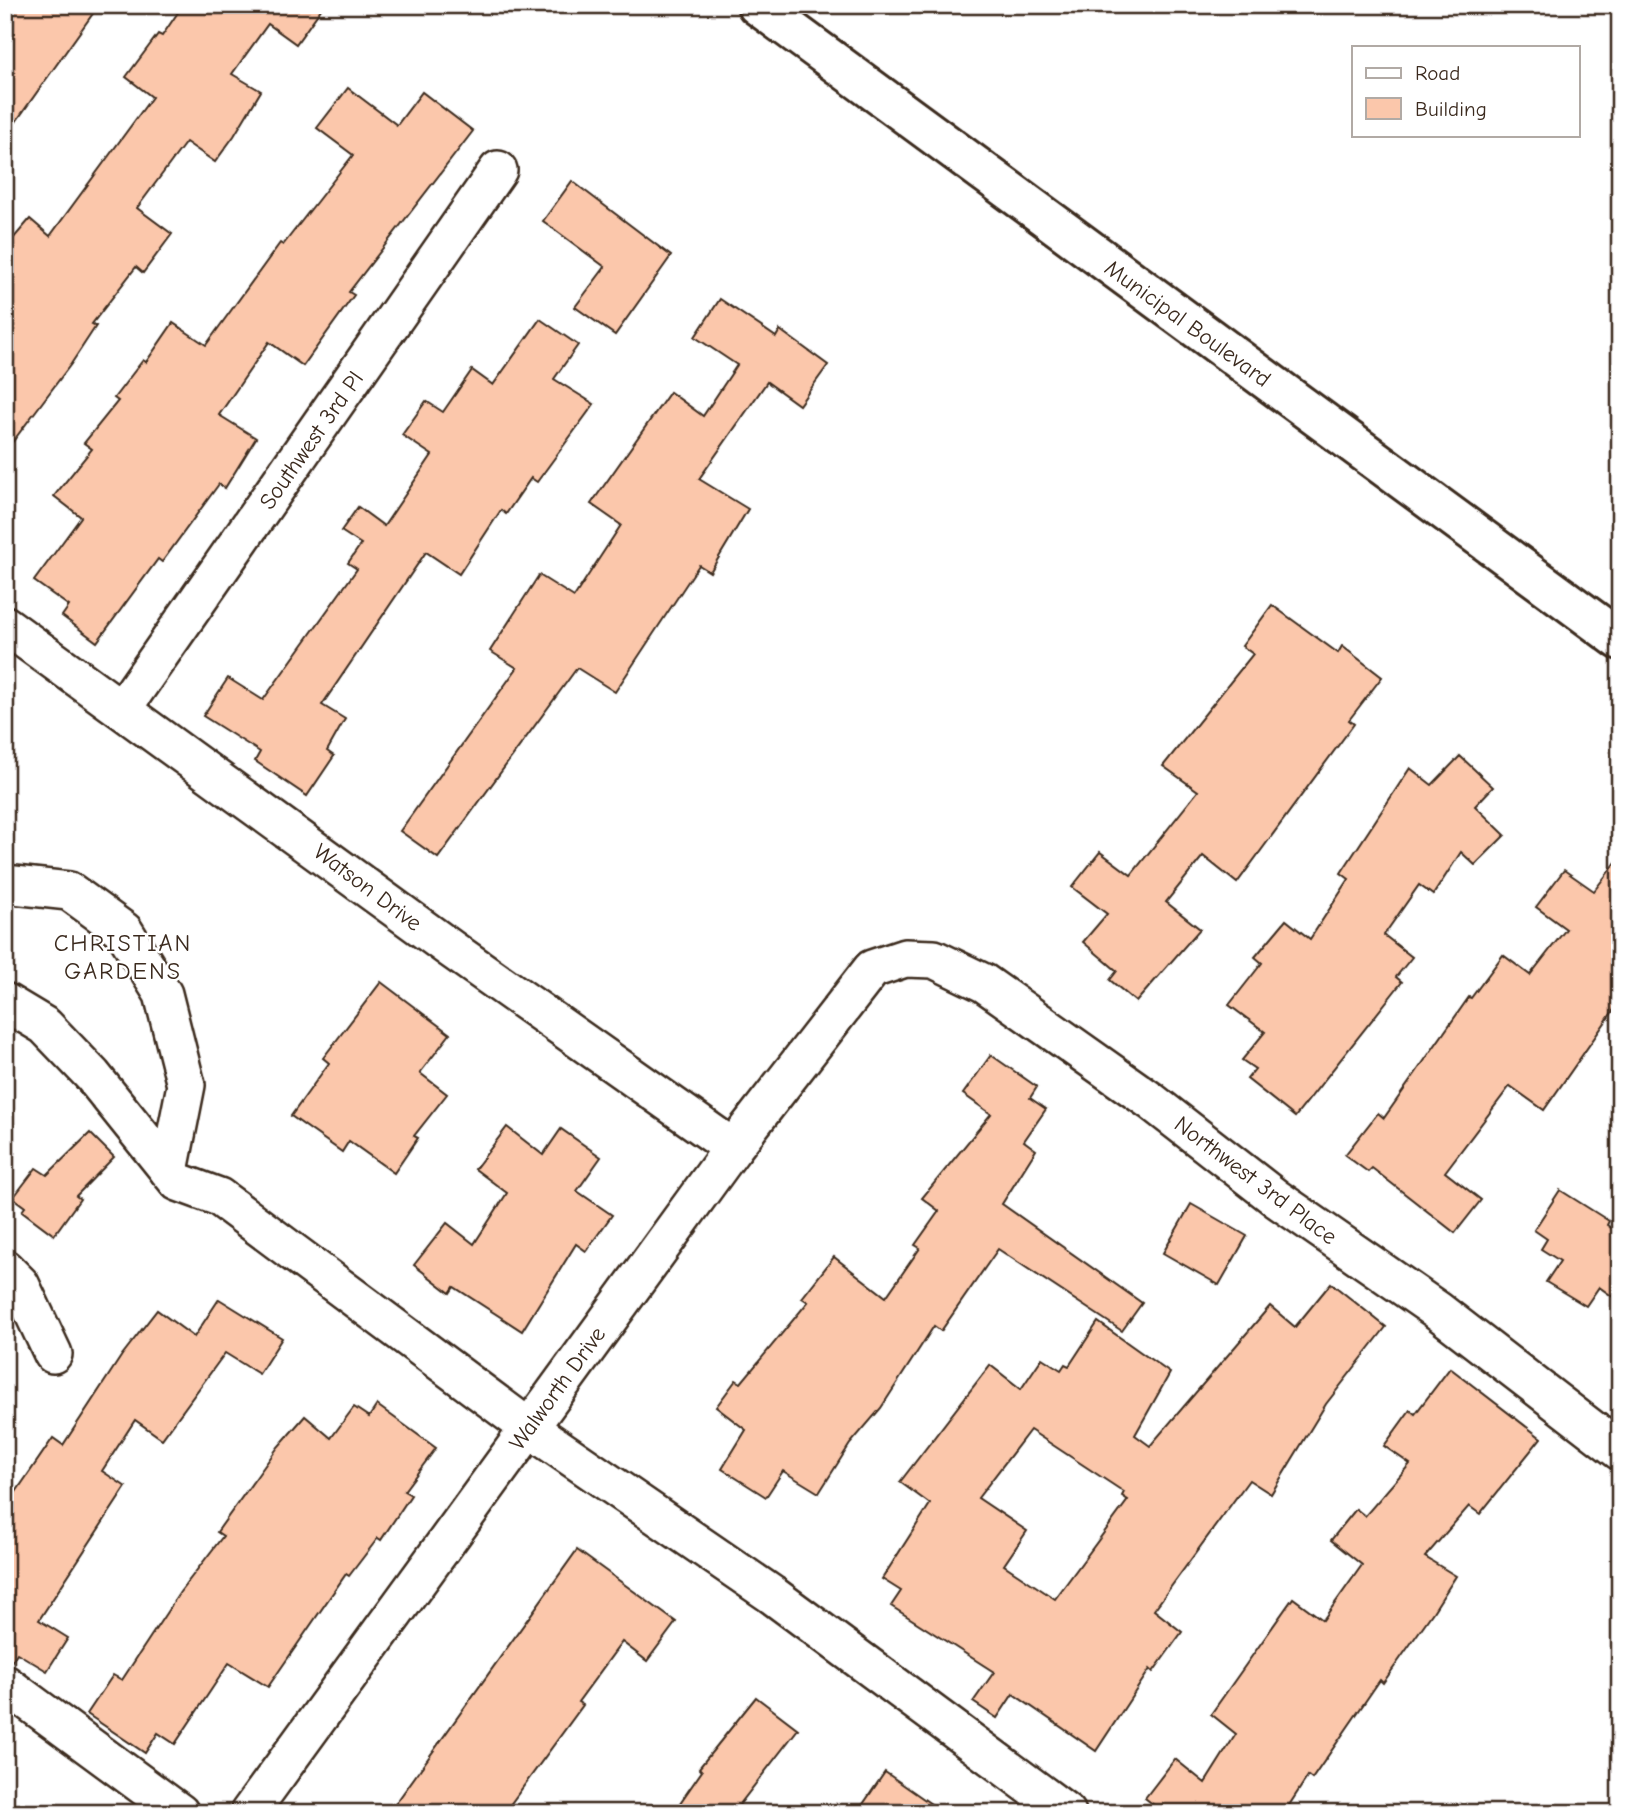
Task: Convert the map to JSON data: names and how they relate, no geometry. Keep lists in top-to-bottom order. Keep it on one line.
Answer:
{"streets":{"main road":["Municipal Boulevard"],"street":["Southwest 3rd Pl","Watson Drive","Northwest 3rd Place","Walworth Drive"]},"crossings":[["Southwest 3rd Pl","Watson Drive"],["Watson Drive","Walworth Drive"],["Northwest 3rd Place","Walworth Drive"]],"districts":["CHRISTIAN GARDENS"],"legend":["Road","Building"]}
